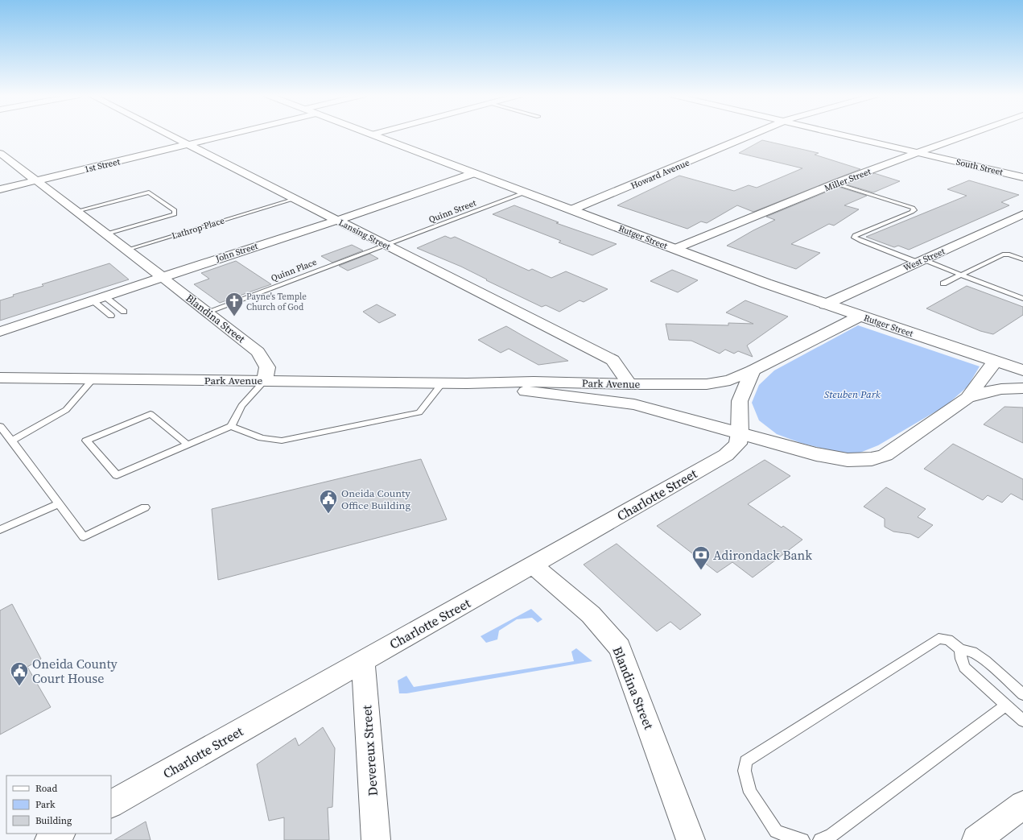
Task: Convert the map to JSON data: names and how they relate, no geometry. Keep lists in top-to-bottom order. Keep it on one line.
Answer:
{"streets":{"street":["1st Street","South Street","Howard Avenue","Miller Street","Lansing Street","Rutger Street","John Street","West Street","Blandina Street","Park Avenue","Charlotte Street","Devereux Street"],"lane":["Quinn Street","Lathrop Place","Quinn Place"]},"crossings":[["1st Street","Lansing Street"],["South Street","Miller Street"],["Howard Avenue","Rutger Street"],["Miller Street","Rutger Street"],["Quinn Street","Lansing Street"],["Quinn Street","Rutger Street"],["Quinn Street","Quinn Place"],["Lathrop Place","Lansing Street"],["Lathrop Place","Blandina Street"],["Lansing Street","John Street"],["Lansing Street","Quinn Place"],["Lansing Street","Park Avenue"],["Rutger Street","John Street"],["Rutger Street","West Street"],["John Street","Blandina Street"],["Quinn Place","Blandina Street"],["Blandina Street","Park Avenue"],["Blandina Street","Charlotte Street"],["Park Avenue","Charlotte Street"],["Charlotte Street","Devereux Street"]],"parks":["Steuben Park"],"places":{"church":["Payne's Temple Church of God"],"public building":["Oneida County Office Building","Oneida County Court House"],"bank":["Adirondack Bank"]},"legend":["Road","Park","Building"]}
